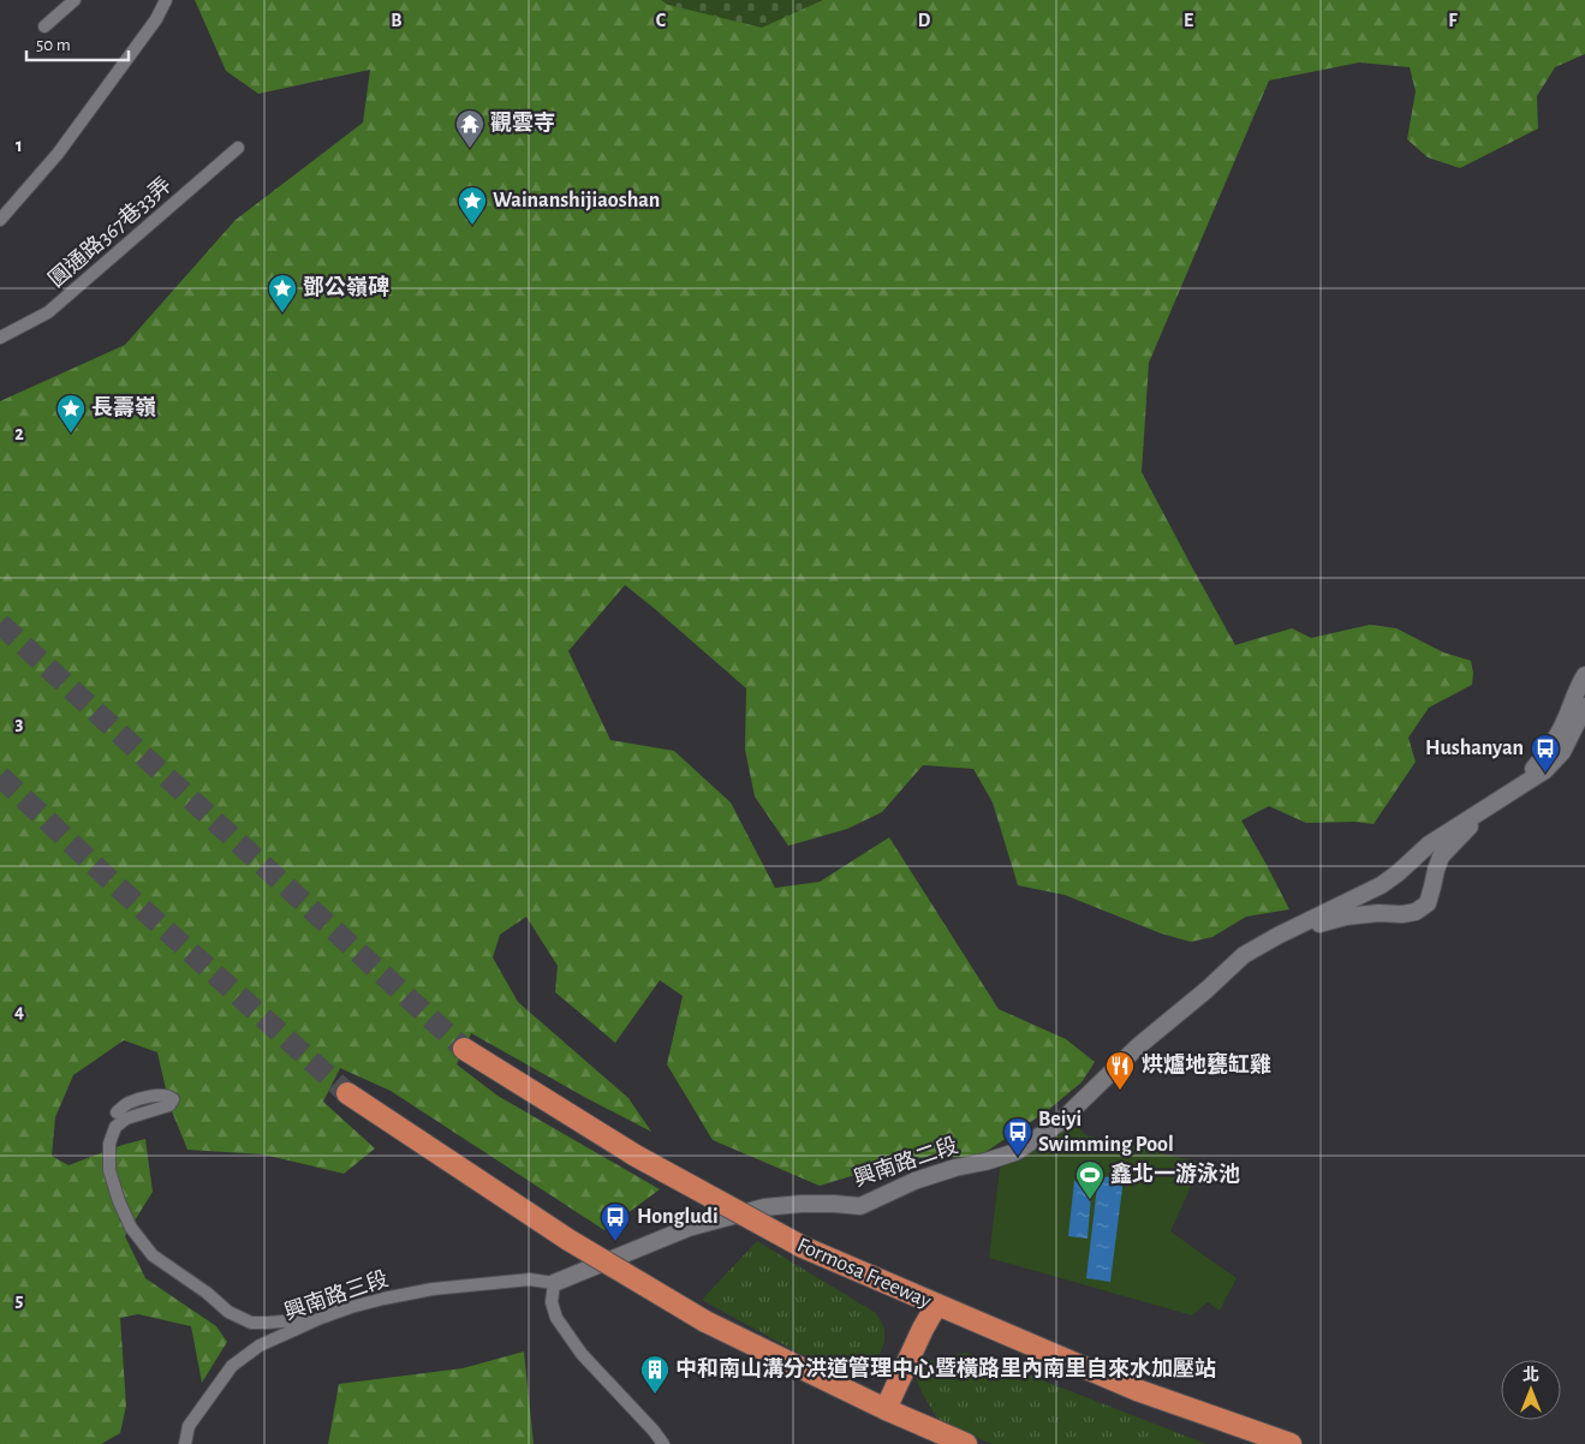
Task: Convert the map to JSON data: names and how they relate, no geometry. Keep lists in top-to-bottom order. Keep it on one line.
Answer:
{"streets":{"highway":["Formosa Freeway"],"street":["圓通路367巷33弄","興南路二段","興南路三段"]},"crossings":[["興南路二段","興南路三段"]],"places":{"temple":["觀雲寺"],"place":["Wainanshijiaoshan","鄧公嶺碑","長壽嶺"],"bus stop":["Hushanyan","Beiyi Swimming Pool","Hongludi"],"restaurant":["烘爐地甕缸雞"],"sports":["鑫北一游泳池"],"building":["中和南山溝分洪道管理中心暨橫路里內南里自來水加壓站"]},"scale_bar":"50 m","north":"top","grid":{"columns":["B","C","D","E","F"],"rows":["1","2","3","4","5"]}}
